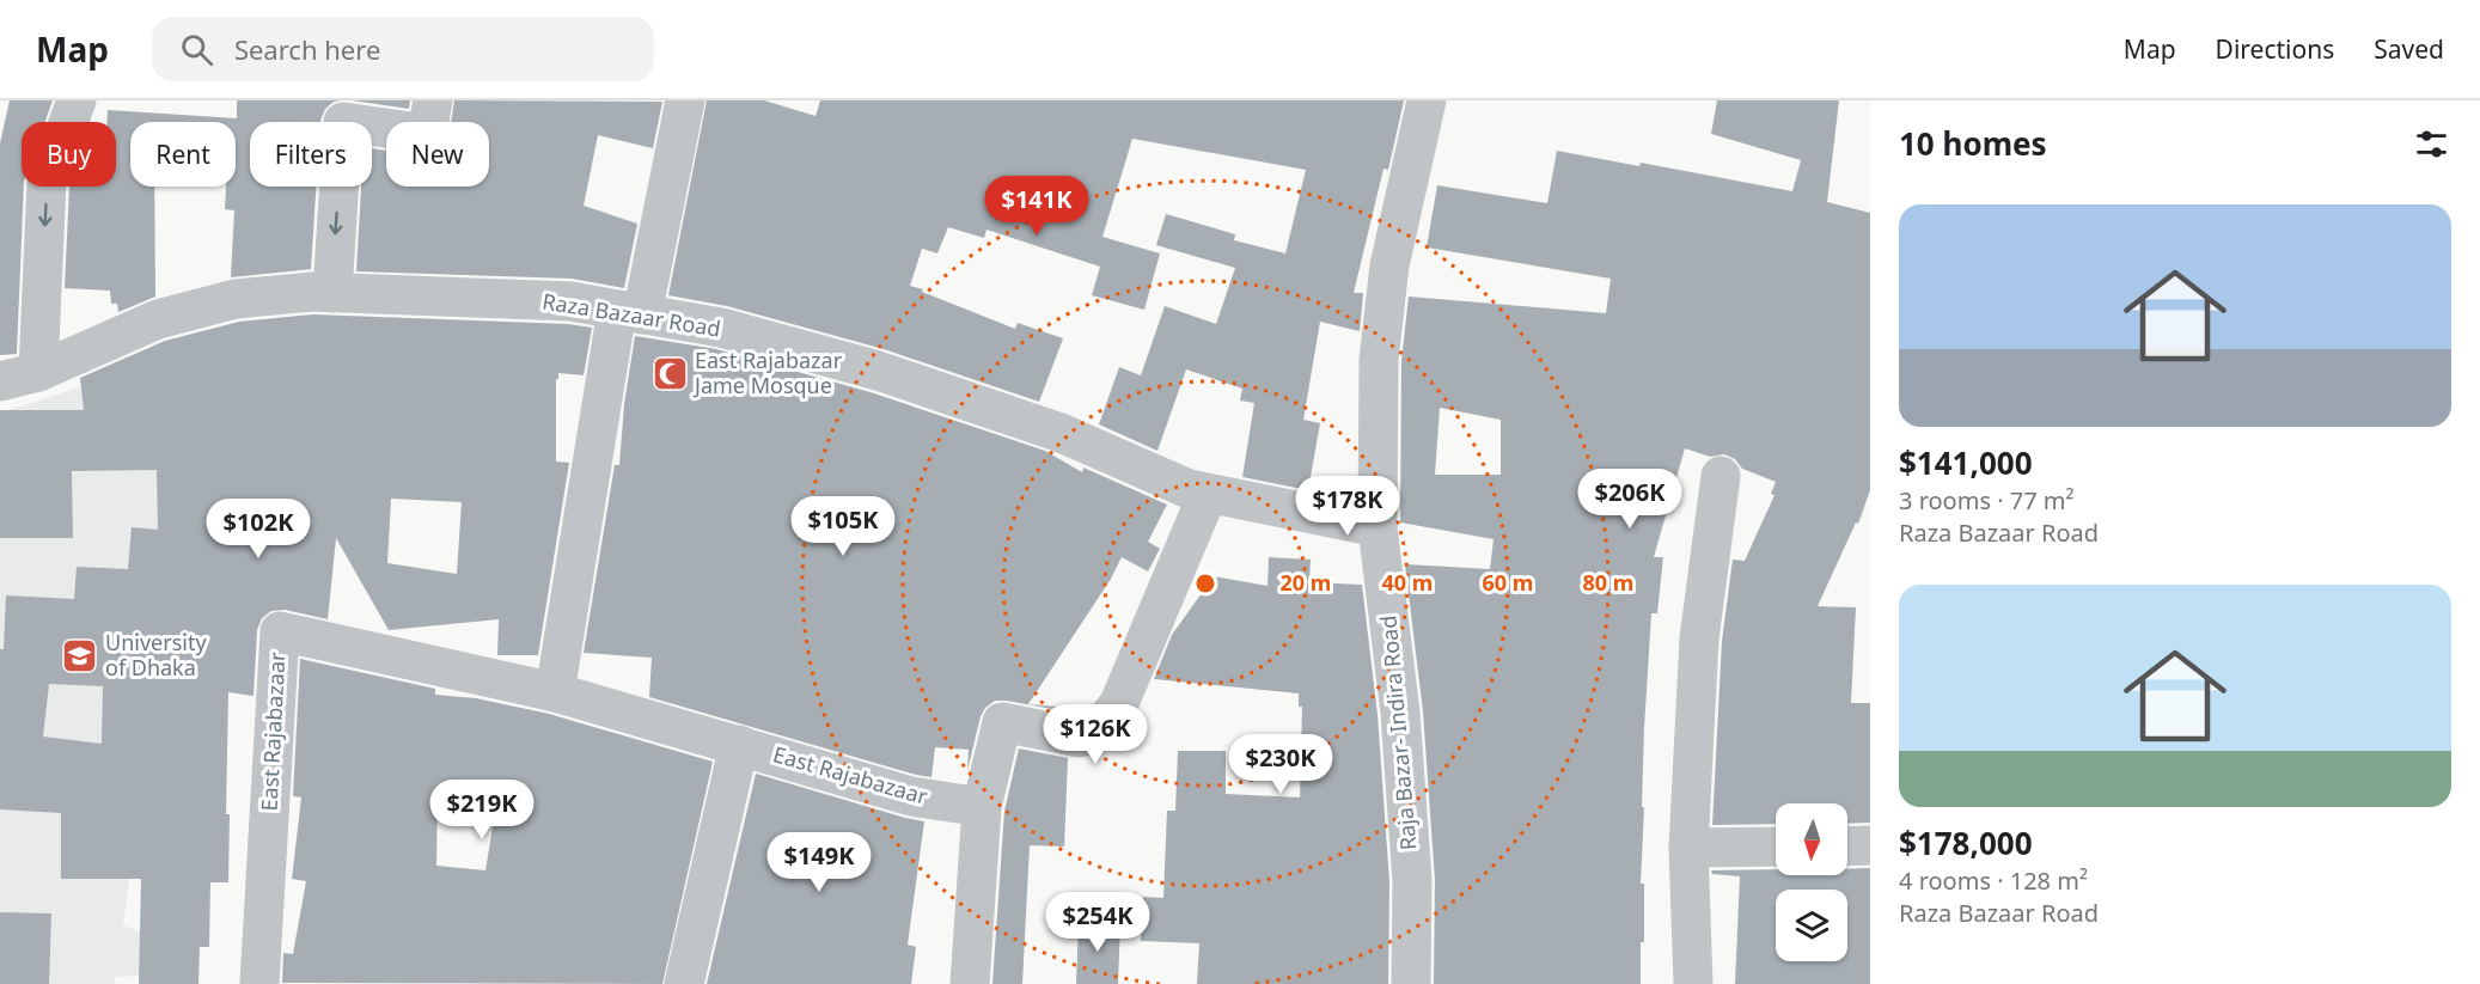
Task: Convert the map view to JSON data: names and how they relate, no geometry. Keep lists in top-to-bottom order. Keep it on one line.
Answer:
{"streets":{"street":["Raza Bazaar Road","East Rajabazaar","Raja Bazar- Indira Road"]},"crossings":[["Raza Bazaar Road","Raja Bazar- Indira Road"]],"places":{"mosque":["East Rajabazar Jame Mosque"],"school or university":["University of Dhaka"]},"north":"bottom","page":{"header":"Map","search":"Search here","nav":["Map","Directions","Saved"],"heading":"10 homes","chip":["Buy","Rent","Filters","New"],"price":["$141K","$206K","$178K","$105K","$102K","$126K","$230K","$219K","$149K","$254K"],"list":[{"name":"$141,000","note":"3 rooms · 77 m² · Raza Bazaar Road"},{"name":"$178,000","note":"4 rooms · 128 m² · Raza Bazaar Road"}]},"rings":["20 m","40 m","60 m","80 m"]}
